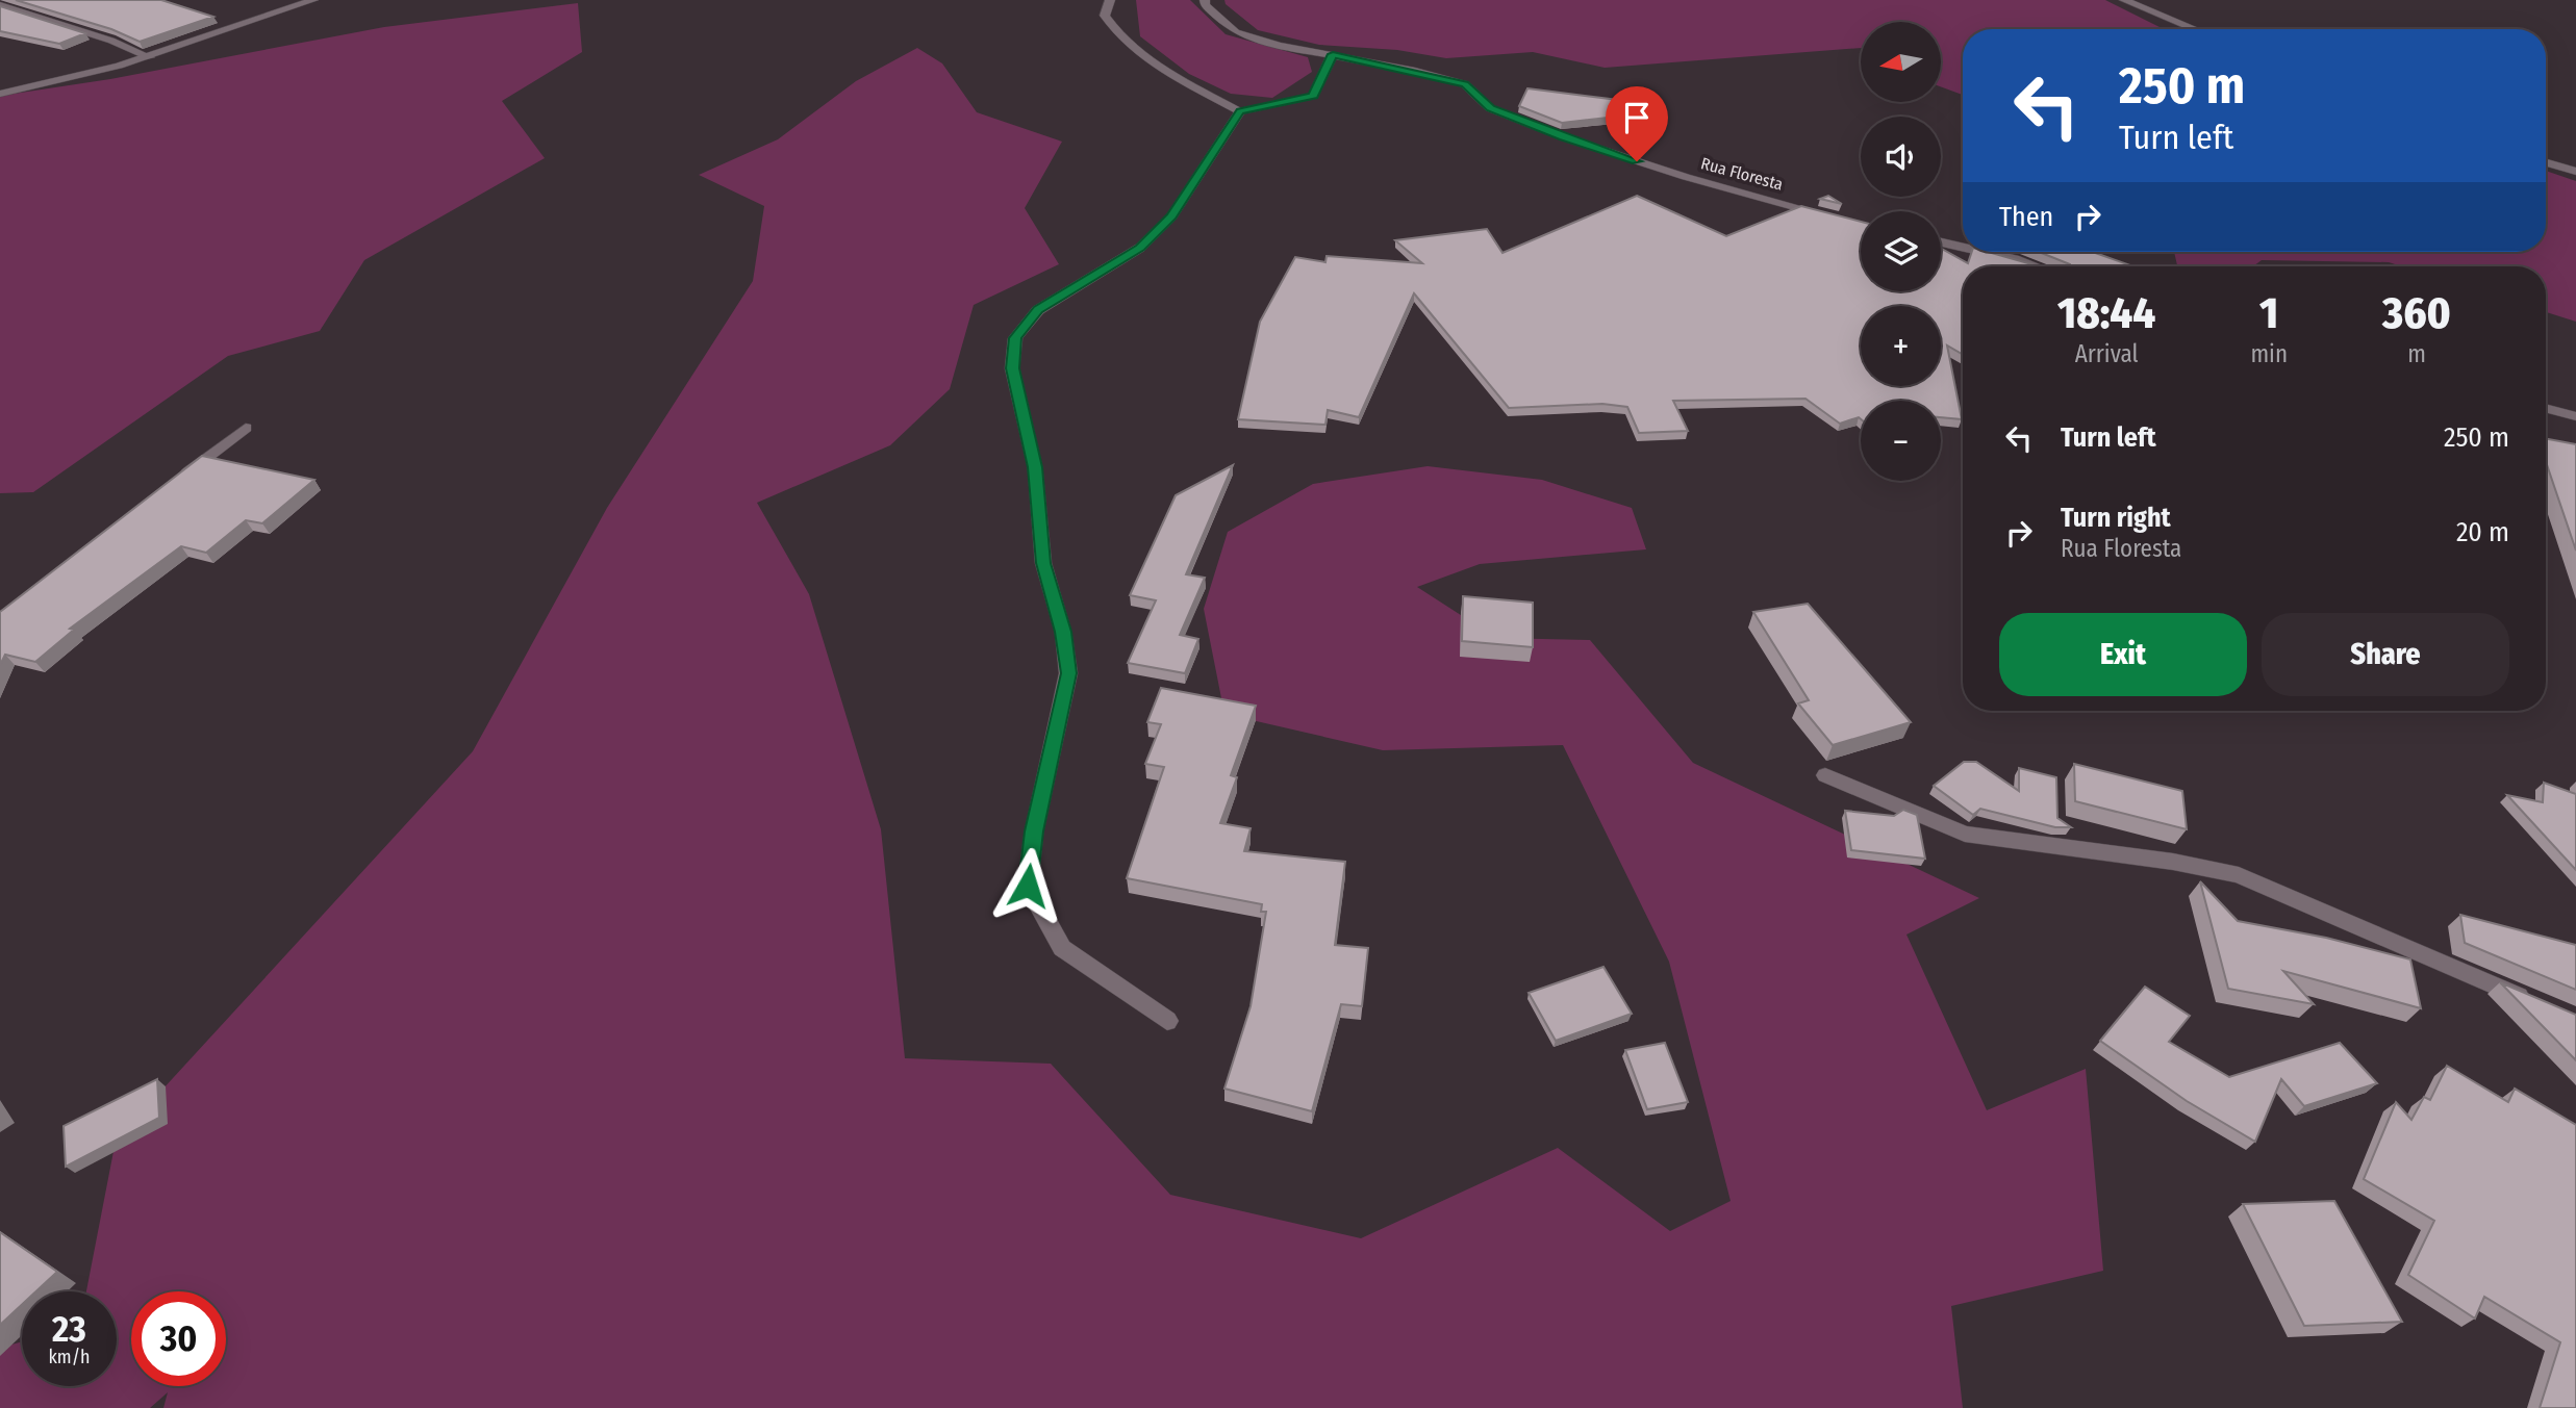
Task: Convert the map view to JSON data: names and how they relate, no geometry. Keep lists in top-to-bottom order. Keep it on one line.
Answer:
{"streets":{"street":["Rua Floresta"]},"north":"left","page":{"map_buttons":["+","−"],"turn":["250 m","Turn left"],"then":"Then","eta":["18:44","Arrival","1","min","360","m"],"list":[{"name":"Turn left","value":"250 m"},{"name":"Turn right","note":"Rua Floresta","value":"20 m"}],"buttons":["Exit","Share"],"speed":"23 km/h","limit":"30"}}
